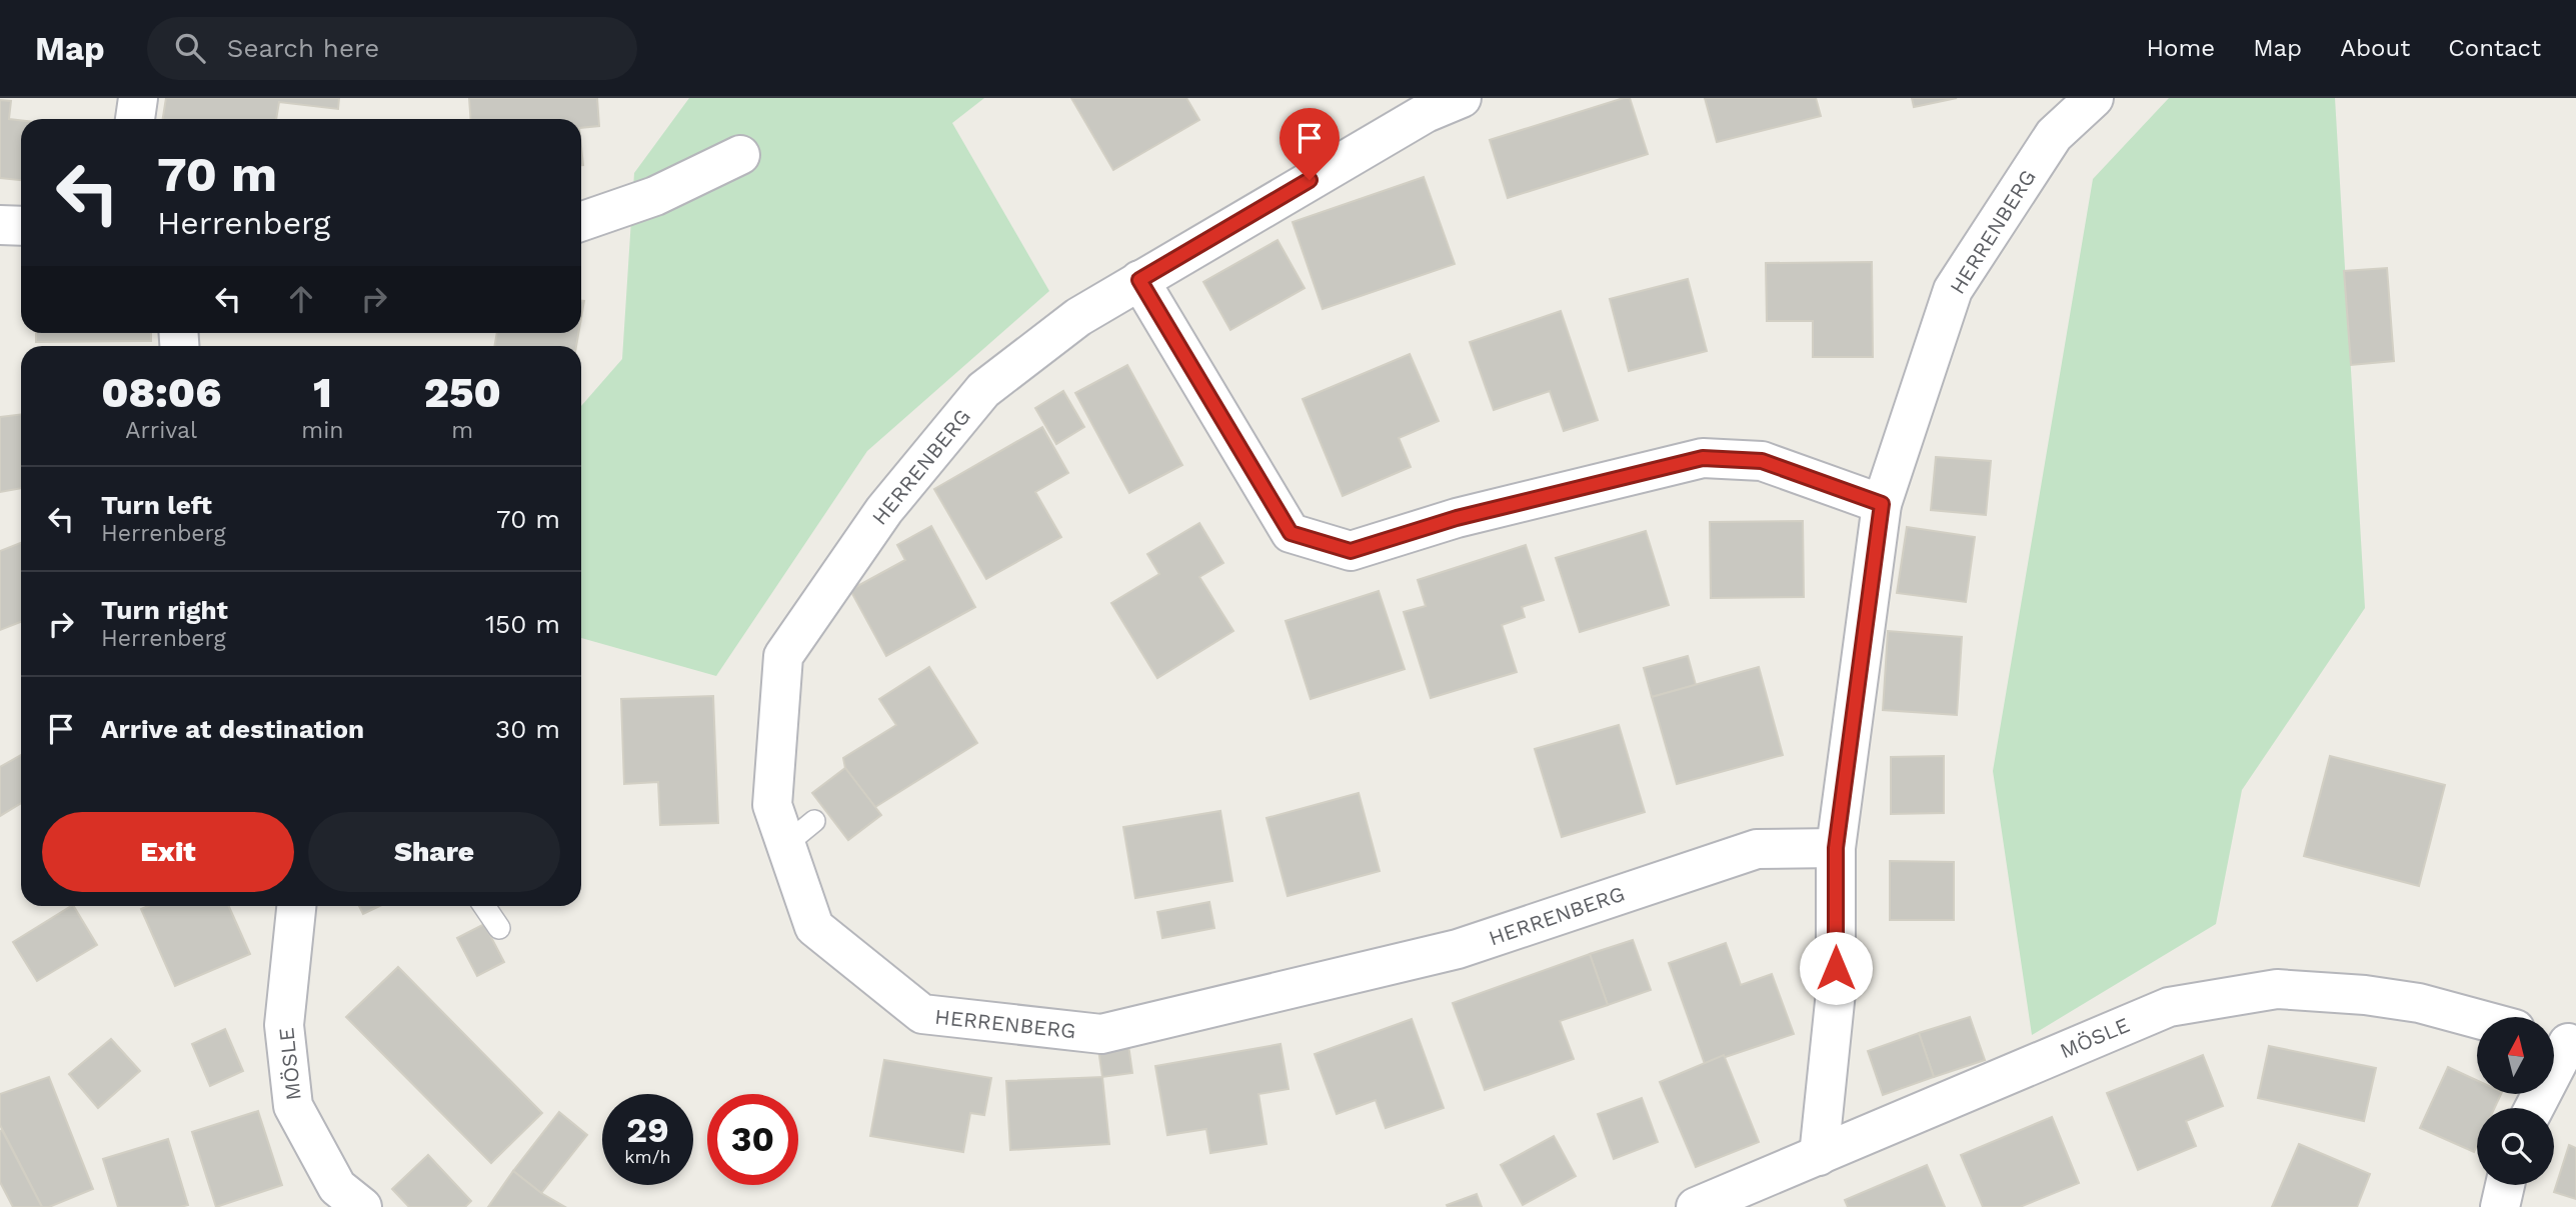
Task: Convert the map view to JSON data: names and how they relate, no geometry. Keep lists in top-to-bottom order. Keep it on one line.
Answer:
{"streets":{"street":["HERRENBERG","MÖSLE"]},"crossings":[["HERRENBERG","MÖSLE"]],"north":"top","page":{"header":"Map","search":"Search here","nav":["Home","Map","About","Contact"],"turn":["70 m","Herrenberg"],"eta":["08:06","Arrival","1","min","250","m"],"list":[{"name":"Turn left","note":"Herrenberg","value":"70 m"},{"name":"Turn right","note":"Herrenberg","value":"150 m"},{"name":"Arrive at destination","value":"30 m"}],"buttons":["Exit","Share"],"speed":"29 km/h","limit":"30"}}
